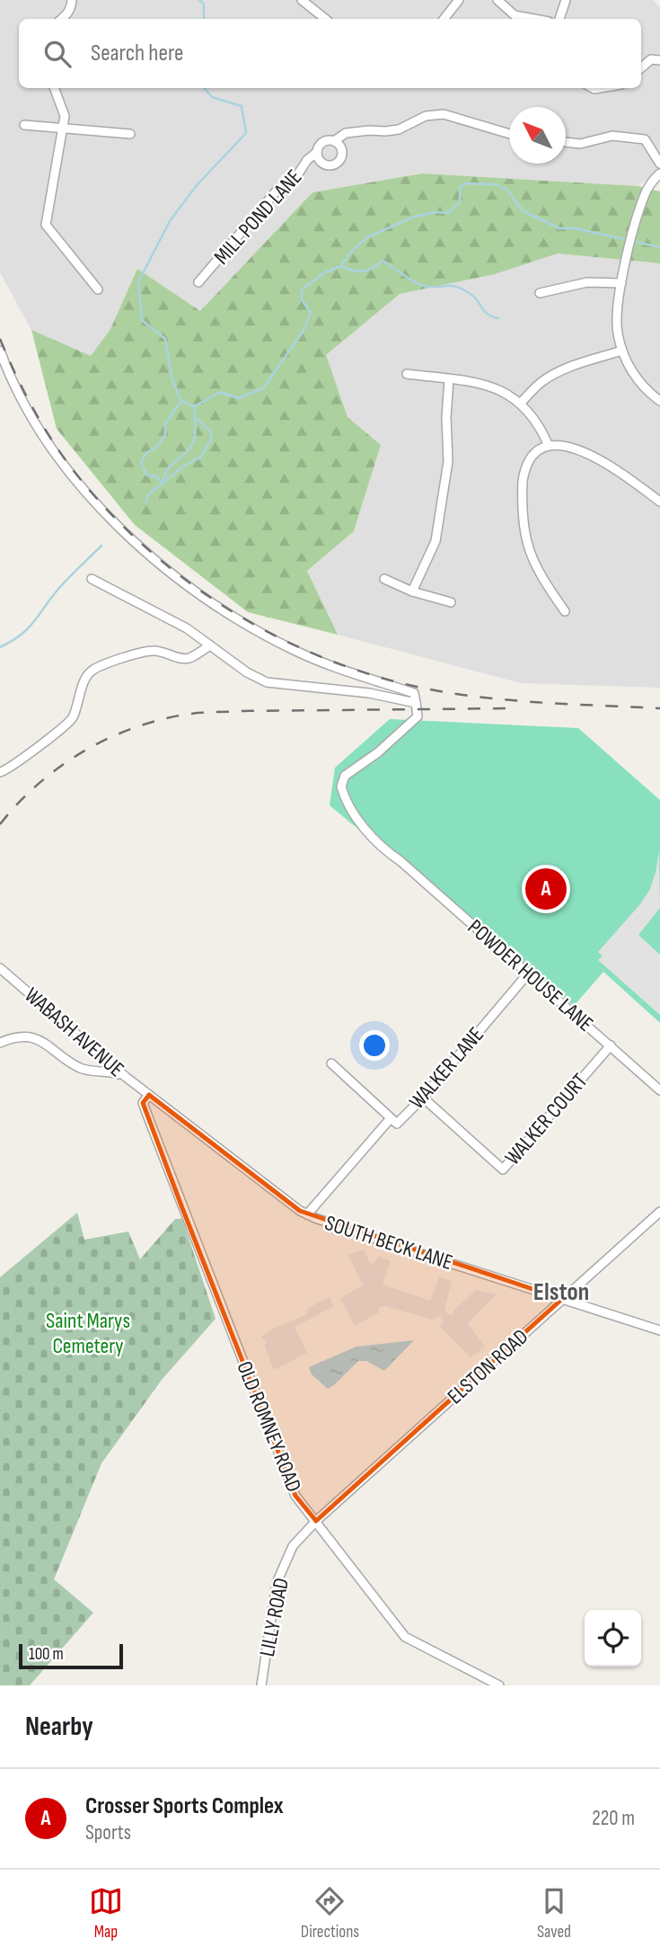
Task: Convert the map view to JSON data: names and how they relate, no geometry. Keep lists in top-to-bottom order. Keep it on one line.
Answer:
{"streets":{"street":["MILL POND LANE","POWDER HOUSE LANE","WABASH AVENUE","WALKER LANE","WALKER COURT","SOUTH BECK LANE","ELSTON ROAD","OLD ROMNEY ROAD","LILLY ROAD"]},"crossings":[["POWDER HOUSE LANE","WALKER LANE"],["POWDER HOUSE LANE","WALKER COURT"],["WABASH AVENUE","SOUTH BECK LANE"],["WABASH AVENUE","OLD ROMNEY ROAD"],["WALKER LANE","WALKER COURT"],["SOUTH BECK LANE","ELSTON ROAD"],["SOUTH BECK LANE","OLD ROMNEY ROAD"],["ELSTON ROAD","OLD ROMNEY ROAD"],["ELSTON ROAD","LILLY ROAD"],["OLD ROMNEY ROAD","LILLY ROAD"]],"districts":["Elston"],"parks":["Saint Marys Cemetery"],"scale_bar":"100 m","north":"top left","page":{"search":"Search here","pins":"A","scale":"100 m","heading":"Nearby","list":[{"mark":"A","name":"Crosser Sports Complex","note":"Sports","value":"220 m"}],"nav":["Map","Directions","Saved"]}}
